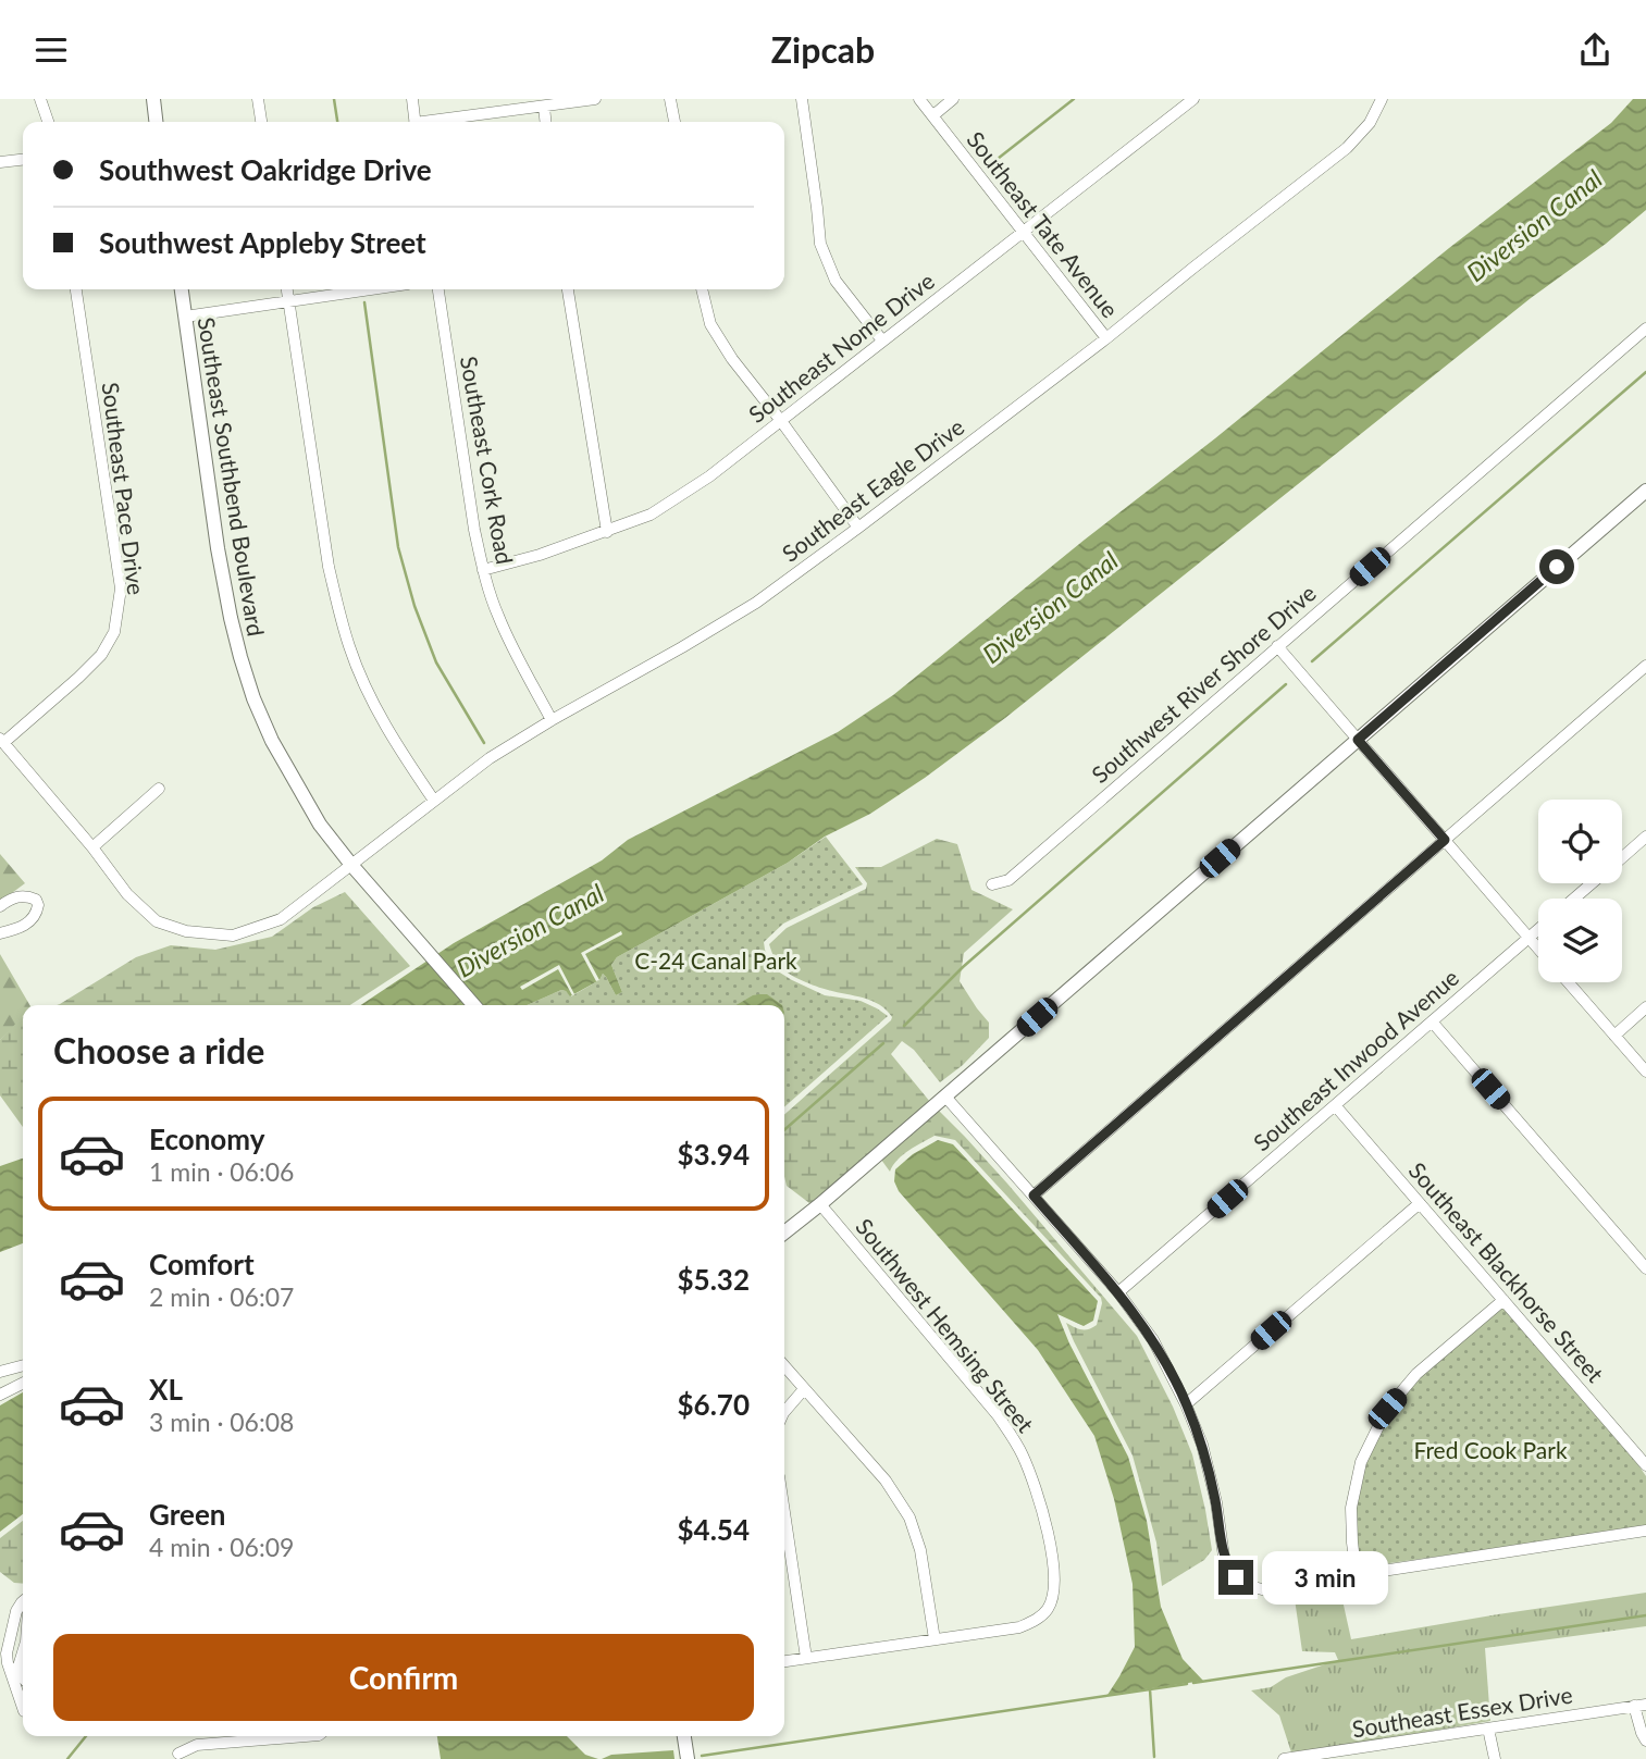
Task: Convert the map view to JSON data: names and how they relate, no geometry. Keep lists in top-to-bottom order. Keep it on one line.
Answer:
{"streets":{"street":["Southeast Tate Avenue","Southeast Nome Drive","Southeast Cork Road","Southeast Southbend Boulevard","Southeast Pace Drive","Southeast Eagle Drive","Southwest River Shore Drive","Southeast Inwood Avenue","Southeast Blackhorse Street","Southwest Hemsing Street","Southeast Essex Drive"]},"crossings":[["Southeast Tate Avenue","Southeast Nome Drive"],["Southeast Tate Avenue","Southeast Eagle Drive"],["Southeast Nome Drive","Southeast Cork Road"],["Southeast Cork Road","Southeast Eagle Drive"],["Southeast Southbend Boulevard","Southeast Eagle Drive"],["Southeast Pace Drive","Southeast Eagle Drive"],["Southeast Inwood Avenue","Southeast Blackhorse Street"]],"water":["Diversion Canal"],"parks":["C-24 Canal Park","Fred Cook Park"],"page":{"header":"Zipcab","banner":["Southwest Oakridge Drive","Southwest Appleby Street"],"heading":"Choose a ride","list":[{"name":"Economy","note":"1 min · 06:06","value":"$3.94"},{"name":"Comfort","note":"2 min · 06:07","value":"$5.32"},{"name":"XL","note":"3 min · 06:08","value":"$6.70"},{"name":"Green","note":"4 min · 06:09","value":"$4.54"}],"bubble":"3 min","buttons":"Confirm"}}
